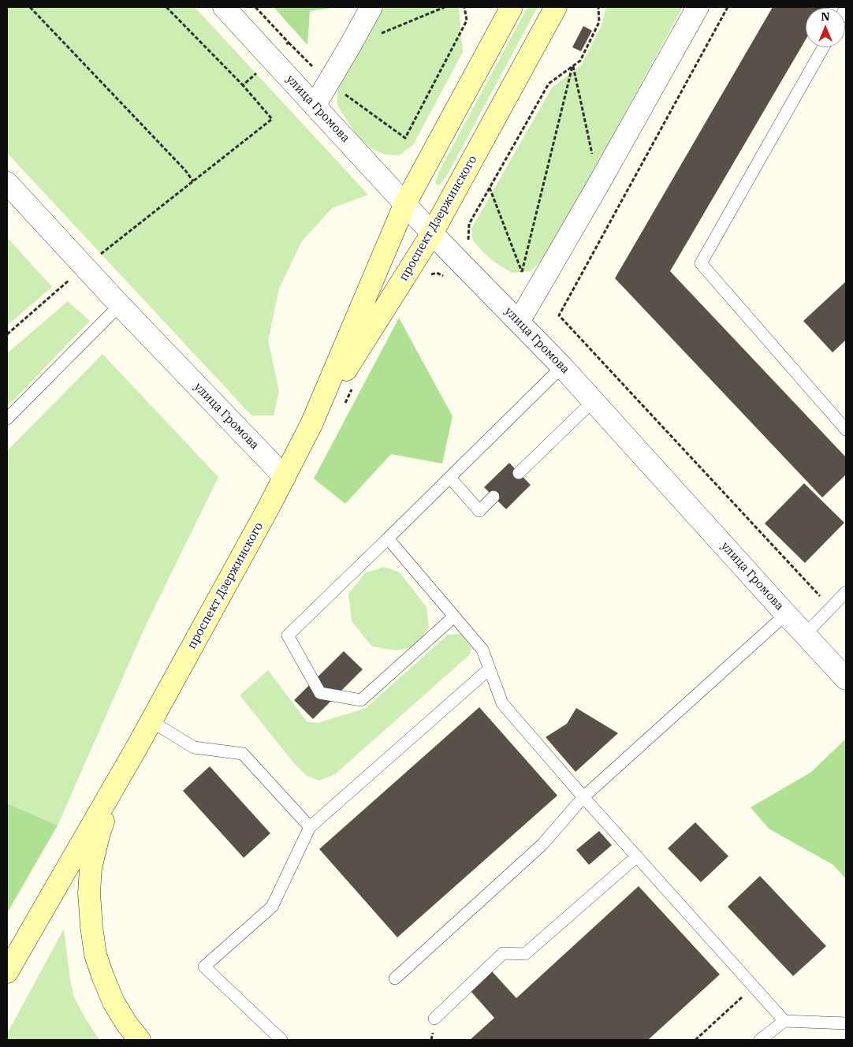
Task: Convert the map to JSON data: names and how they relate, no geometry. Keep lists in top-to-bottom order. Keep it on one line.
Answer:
{"streets":{"main road":["проспект Дзержинского"],"street":["улица Громова"]},"crossings":[["улица Громова","проспект Дзержинского"]],"north":"top"}
